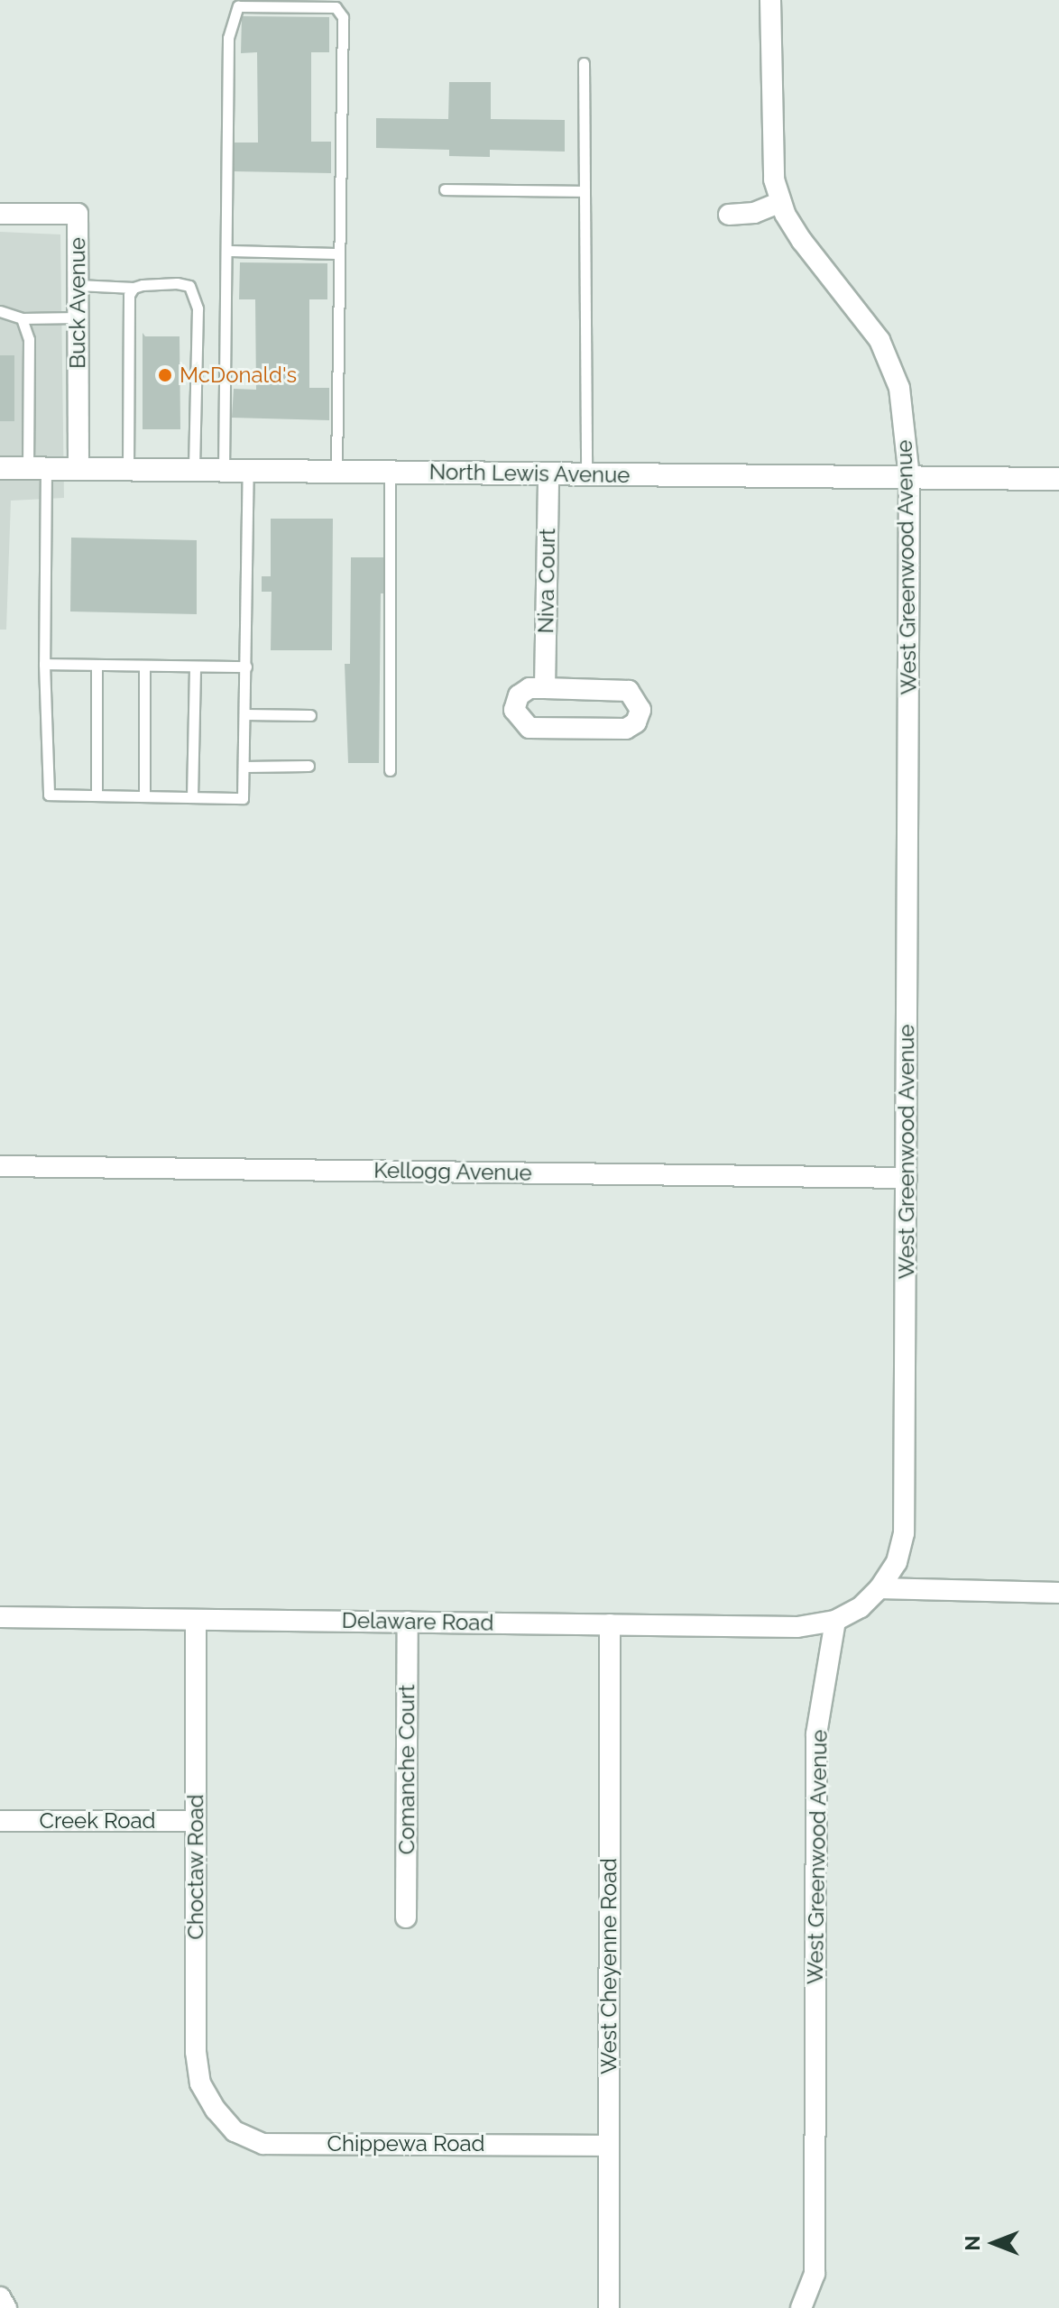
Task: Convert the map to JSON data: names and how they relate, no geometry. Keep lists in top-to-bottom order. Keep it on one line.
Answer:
{"streets":{"main road":["North Lewis Avenue"],"street":["Buck Avenue","West Greenwood Avenue","Niva Court","Kellogg Avenue","Delaware Road","Comanche Court","Creek Road","Choctaw Road","West Cheyenne Road","Chippewa Road"]},"crossings":[["Buck Avenue","North Lewis Avenue"],["North Lewis Avenue","West Greenwood Avenue"],["North Lewis Avenue","Niva Court"],["West Greenwood Avenue","Kellogg Avenue"],["West Greenwood Avenue","Delaware Road"],["Delaware Road","Comanche Court"],["Delaware Road","Choctaw Road"],["Delaware Road","West Cheyenne Road"],["Creek Road","Choctaw Road"],["Choctaw Road","Chippewa Road"],["West Cheyenne Road","Chippewa Road"]],"places":["McDonald's"],"north":"left"}
